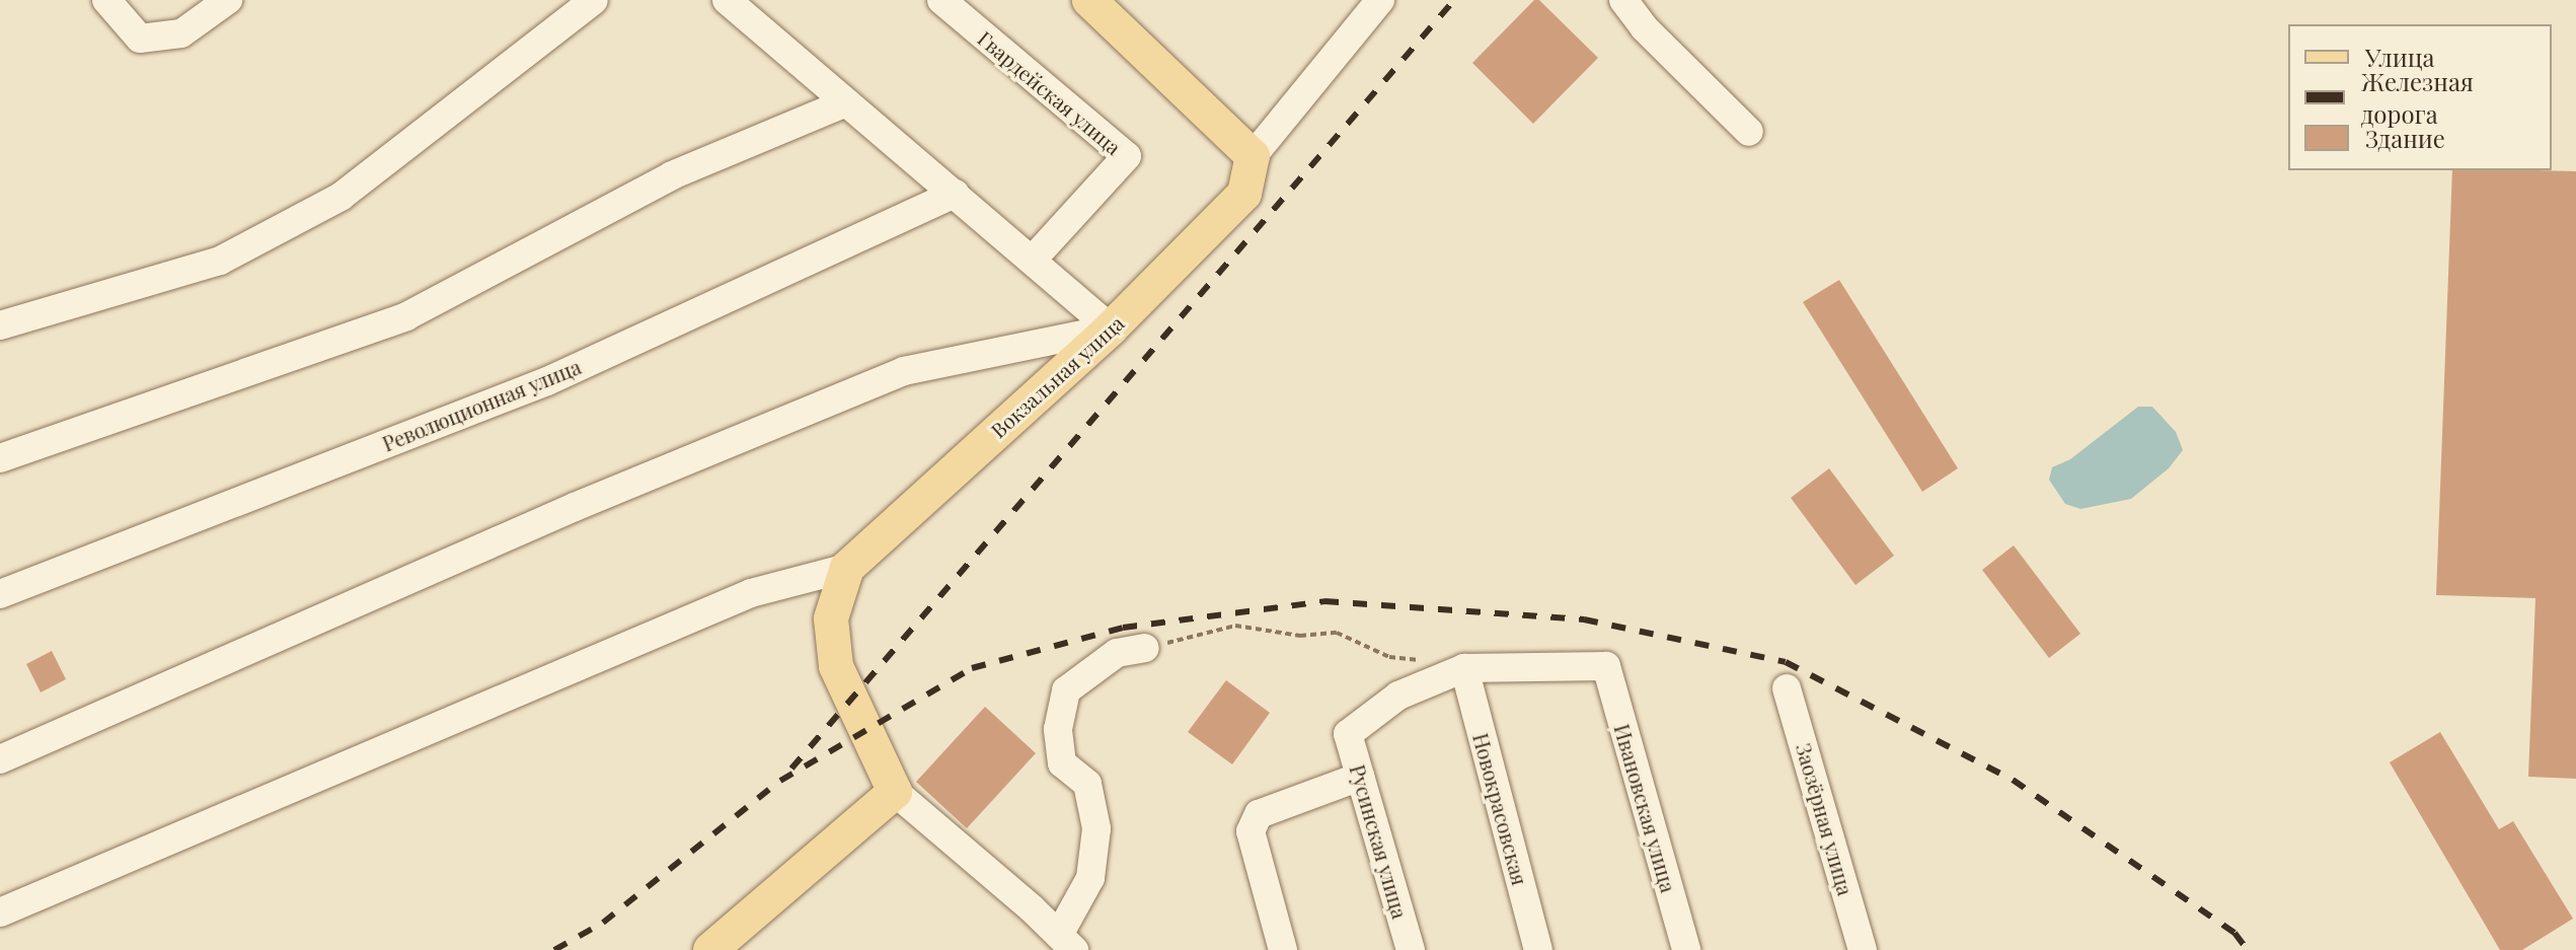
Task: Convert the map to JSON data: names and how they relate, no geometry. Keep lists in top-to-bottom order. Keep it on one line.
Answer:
{"streets":{"main road":["Вокзальная улица"],"street":["Гвардейская улица","Революционная улица","Ивановская улица","Новокрасовская","Заозёрная улица","Русинская улица"]},"crossings":[["Ивановская улица","Новокрасовская"],["Ивановская улица","Русинская улица"],["Новокрасовская","Русинская улица"]],"legend":["Улица","Железная дорога","Здание"]}
